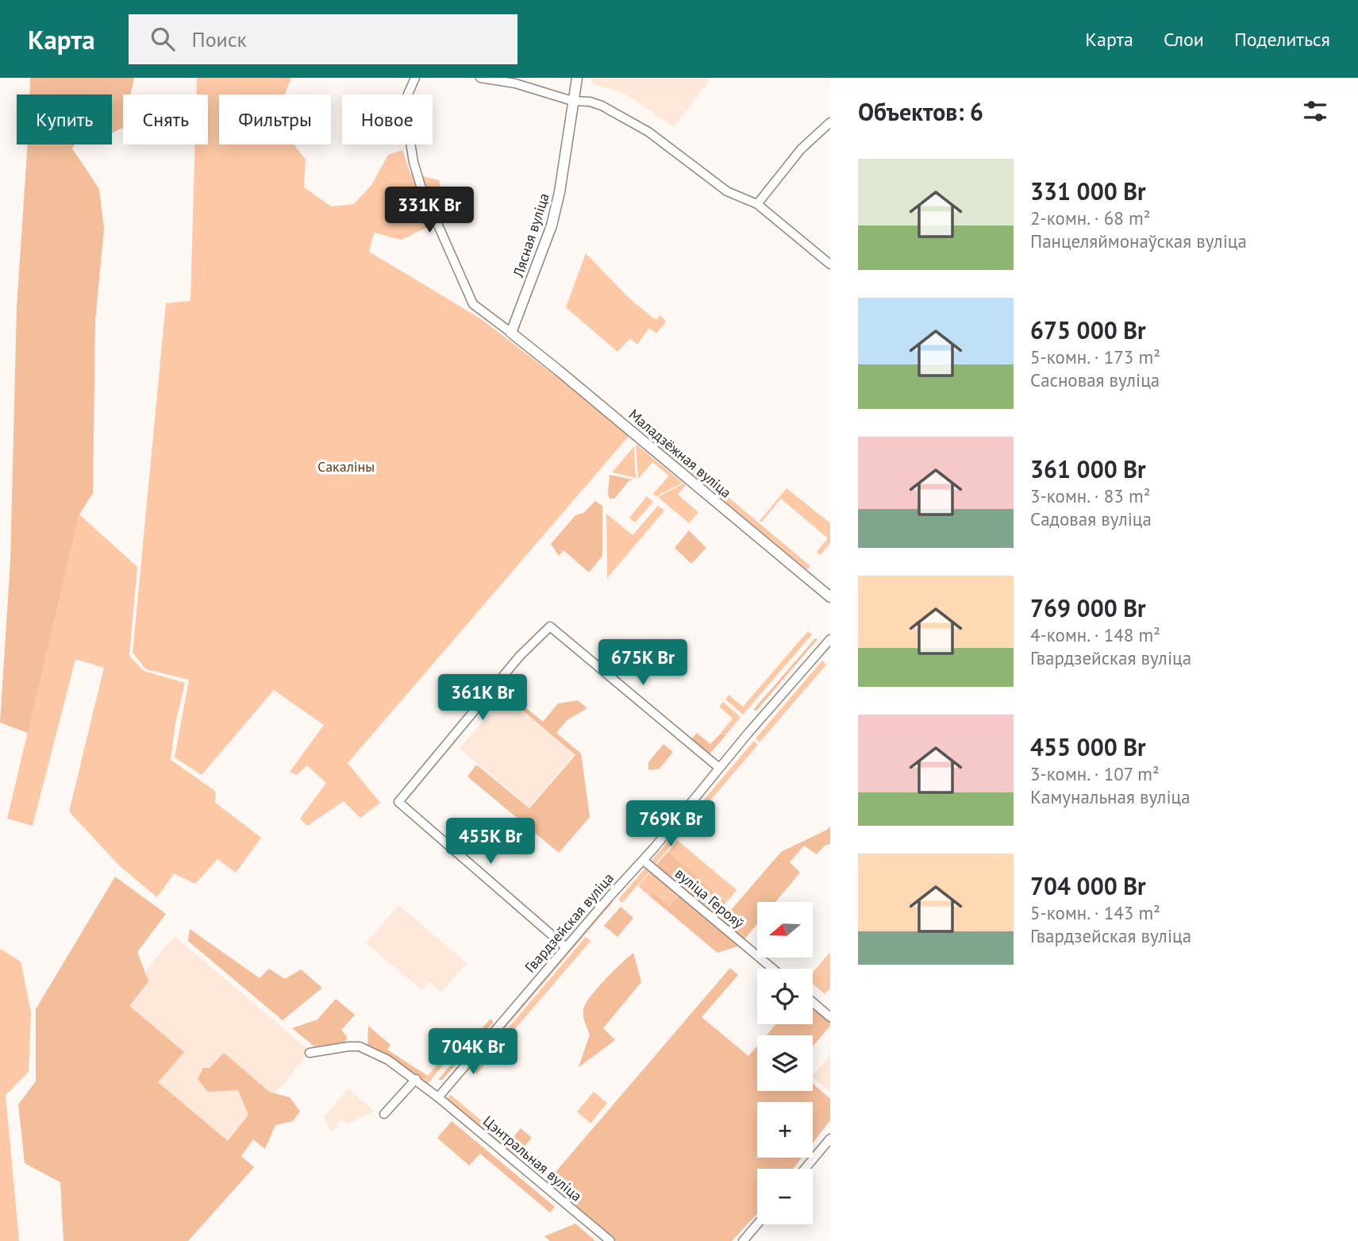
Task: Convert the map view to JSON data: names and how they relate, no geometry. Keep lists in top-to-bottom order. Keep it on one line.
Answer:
{"streets":{"main road":["Лясная вуліца","Маладзёжная вуліца"],"street":["вуліца Герояў","Гвардзейская вуліца","Цэнтральная вуліца"]},"crossings":[["Лясная вуліца","Маладзёжная вуліца"],["вуліца Герояў","Гвардзейская вуліца"],["Гвардзейская вуліца","Цэнтральная вуліца"]],"parks":["Сакаліны"],"north":"left","page":{"header":"Карта","search":"Поиск","nav":["Карта","Слои","Поделиться"],"heading":"Объектов: 6","chip":["Купить","Снять","Фильтры","Новое"],"list":[{"name":"331 000 Br","note":"2-комн. · 68 m² · Панцеляймонаўская вуліца"},{"name":"675 000 Br","note":"5-комн. · 173 m² · Сасновая вуліца"},{"name":"361 000 Br","note":"3-комн. · 83 m² · Садовая вуліца"},{"name":"769 000 Br","note":"4-комн. · 148 m² · Гвардзейская вуліца"},{"name":"455 000 Br","note":"3-комн. · 107 m² · Камунальная вуліца"},{"name":"704 000 Br","note":"5-комн. · 143 m² · Гвардзейская вуліца"}],"price":["331K Br","675K Br","361K Br","769K Br","455K Br","704K Br"],"map_buttons":["+","−"]}}
